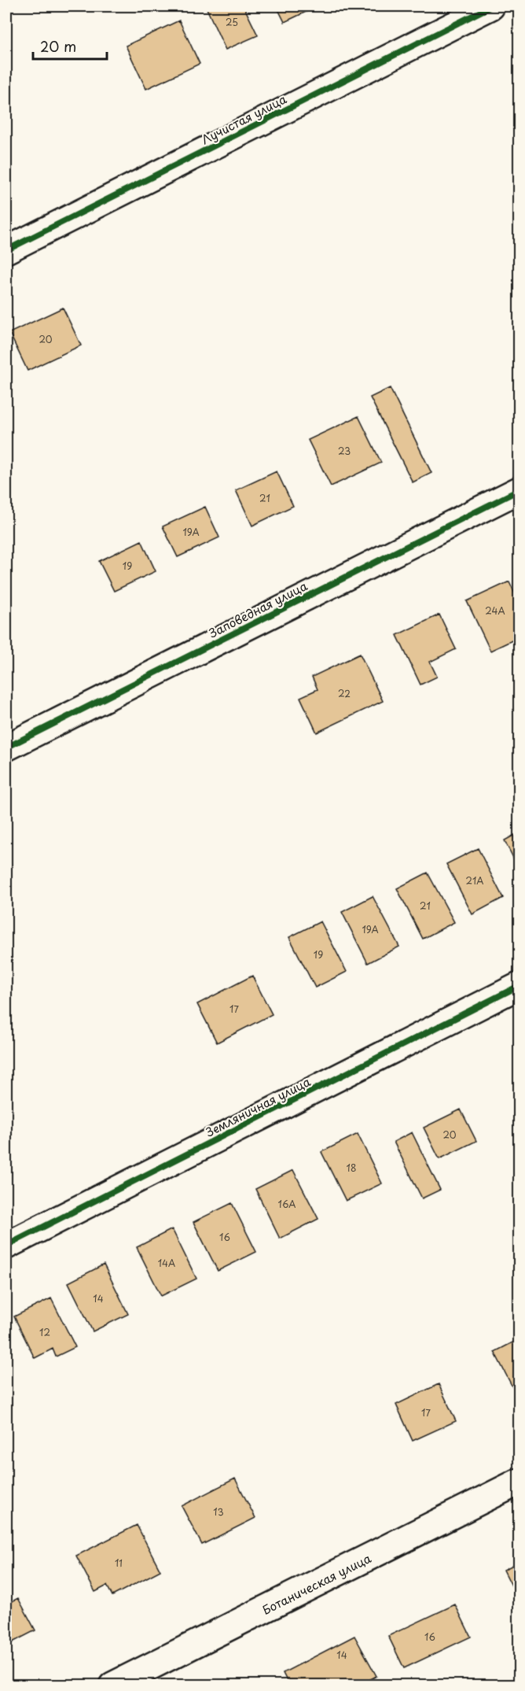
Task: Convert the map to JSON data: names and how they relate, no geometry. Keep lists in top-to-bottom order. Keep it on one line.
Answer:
{"streets":{"street":["Лучистая улица","Заповедная улица","Земляничная улица","Ботаническая улица"]},"house_numbers":["25","20","23","21","19А","19","24А","22","21А","21","19А","19","17","20","18","16А","16","14А","14","12","17","13","11","16","14"],"scale_bar":"20 m"}
